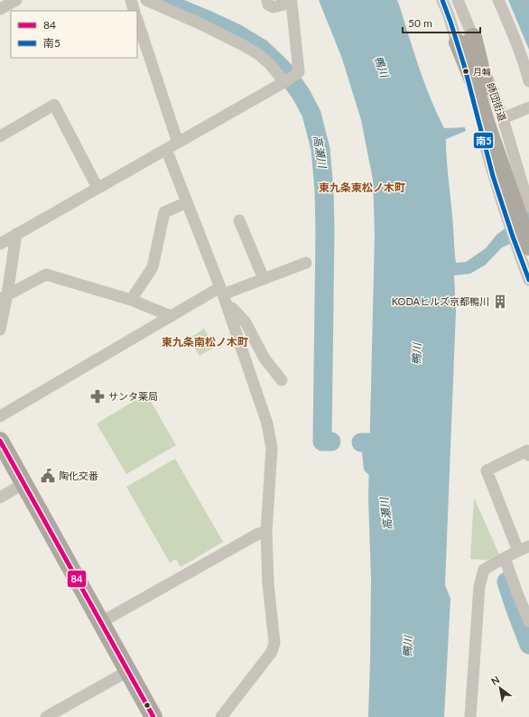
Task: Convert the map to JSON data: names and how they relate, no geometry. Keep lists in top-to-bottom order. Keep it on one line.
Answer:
{"streets":{"street":["師団街道"]},"districts":["東九条東松ノ木町","東九条南松ノ木町"],"water":["鴨川","高瀬川"],"places":{"other":["月輪"],"building":["KODAヒルズ京都鴨川"],"pharmacy":["サンタ薬局"],"public building":["陶化交番"]},"lines":["transit line 南5","transit line 84"],"legend":["84","南5"],"scale_bar":"50 m","north":"top left"}
